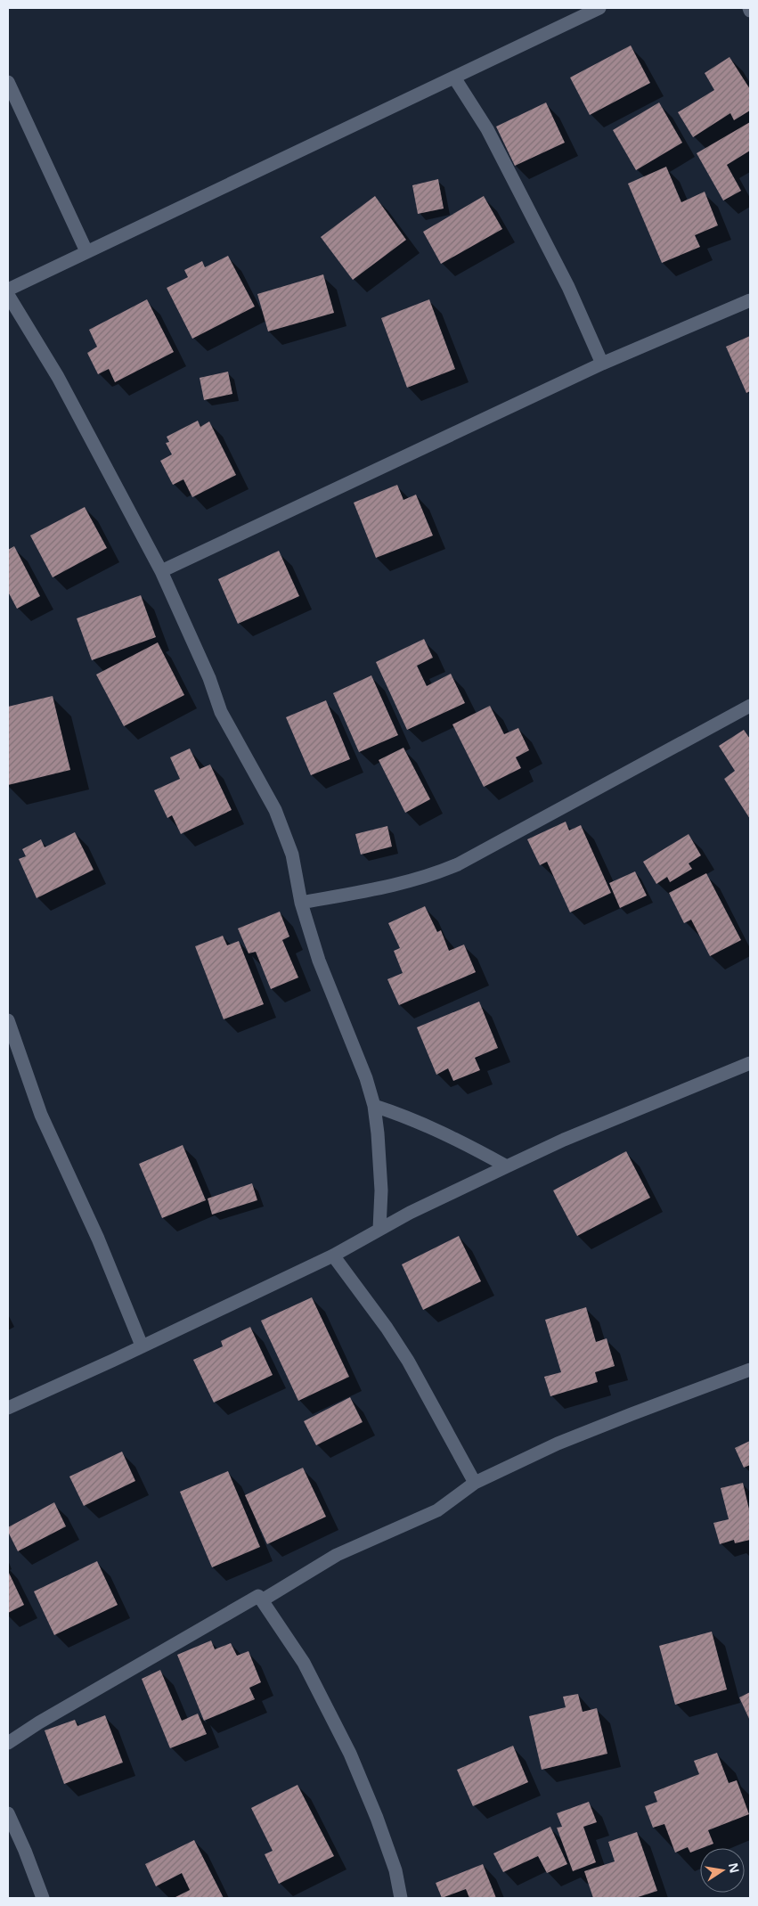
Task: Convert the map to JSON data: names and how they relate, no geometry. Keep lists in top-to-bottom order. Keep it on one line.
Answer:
{"north":"right"}
